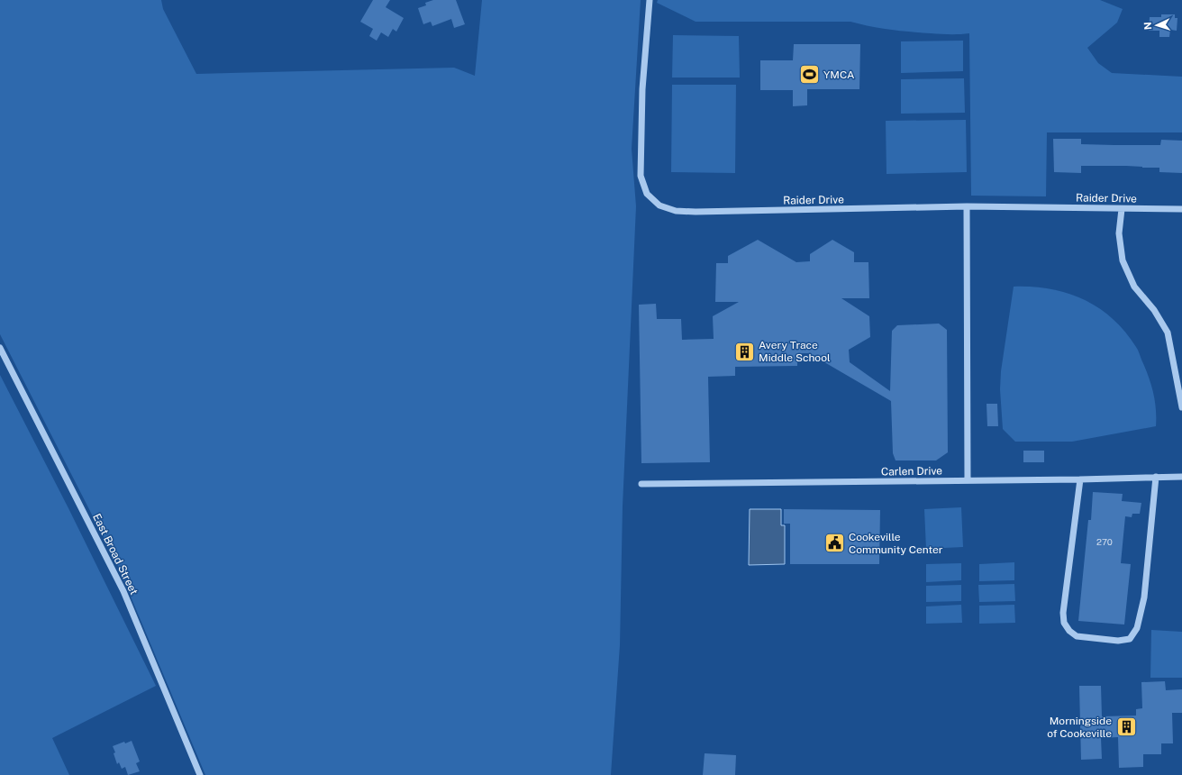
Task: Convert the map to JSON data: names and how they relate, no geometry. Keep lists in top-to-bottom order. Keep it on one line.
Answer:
{"streets":{"street":["Raider Drive","Carlen Drive","East Broad Street"]},"places":{"sports":["YMCA"],"building":["Avery Trace Middle School","Morningside of Cookeville"],"public building":["Cookeville Community Center"]},"house_numbers":["270"],"north":"left"}
